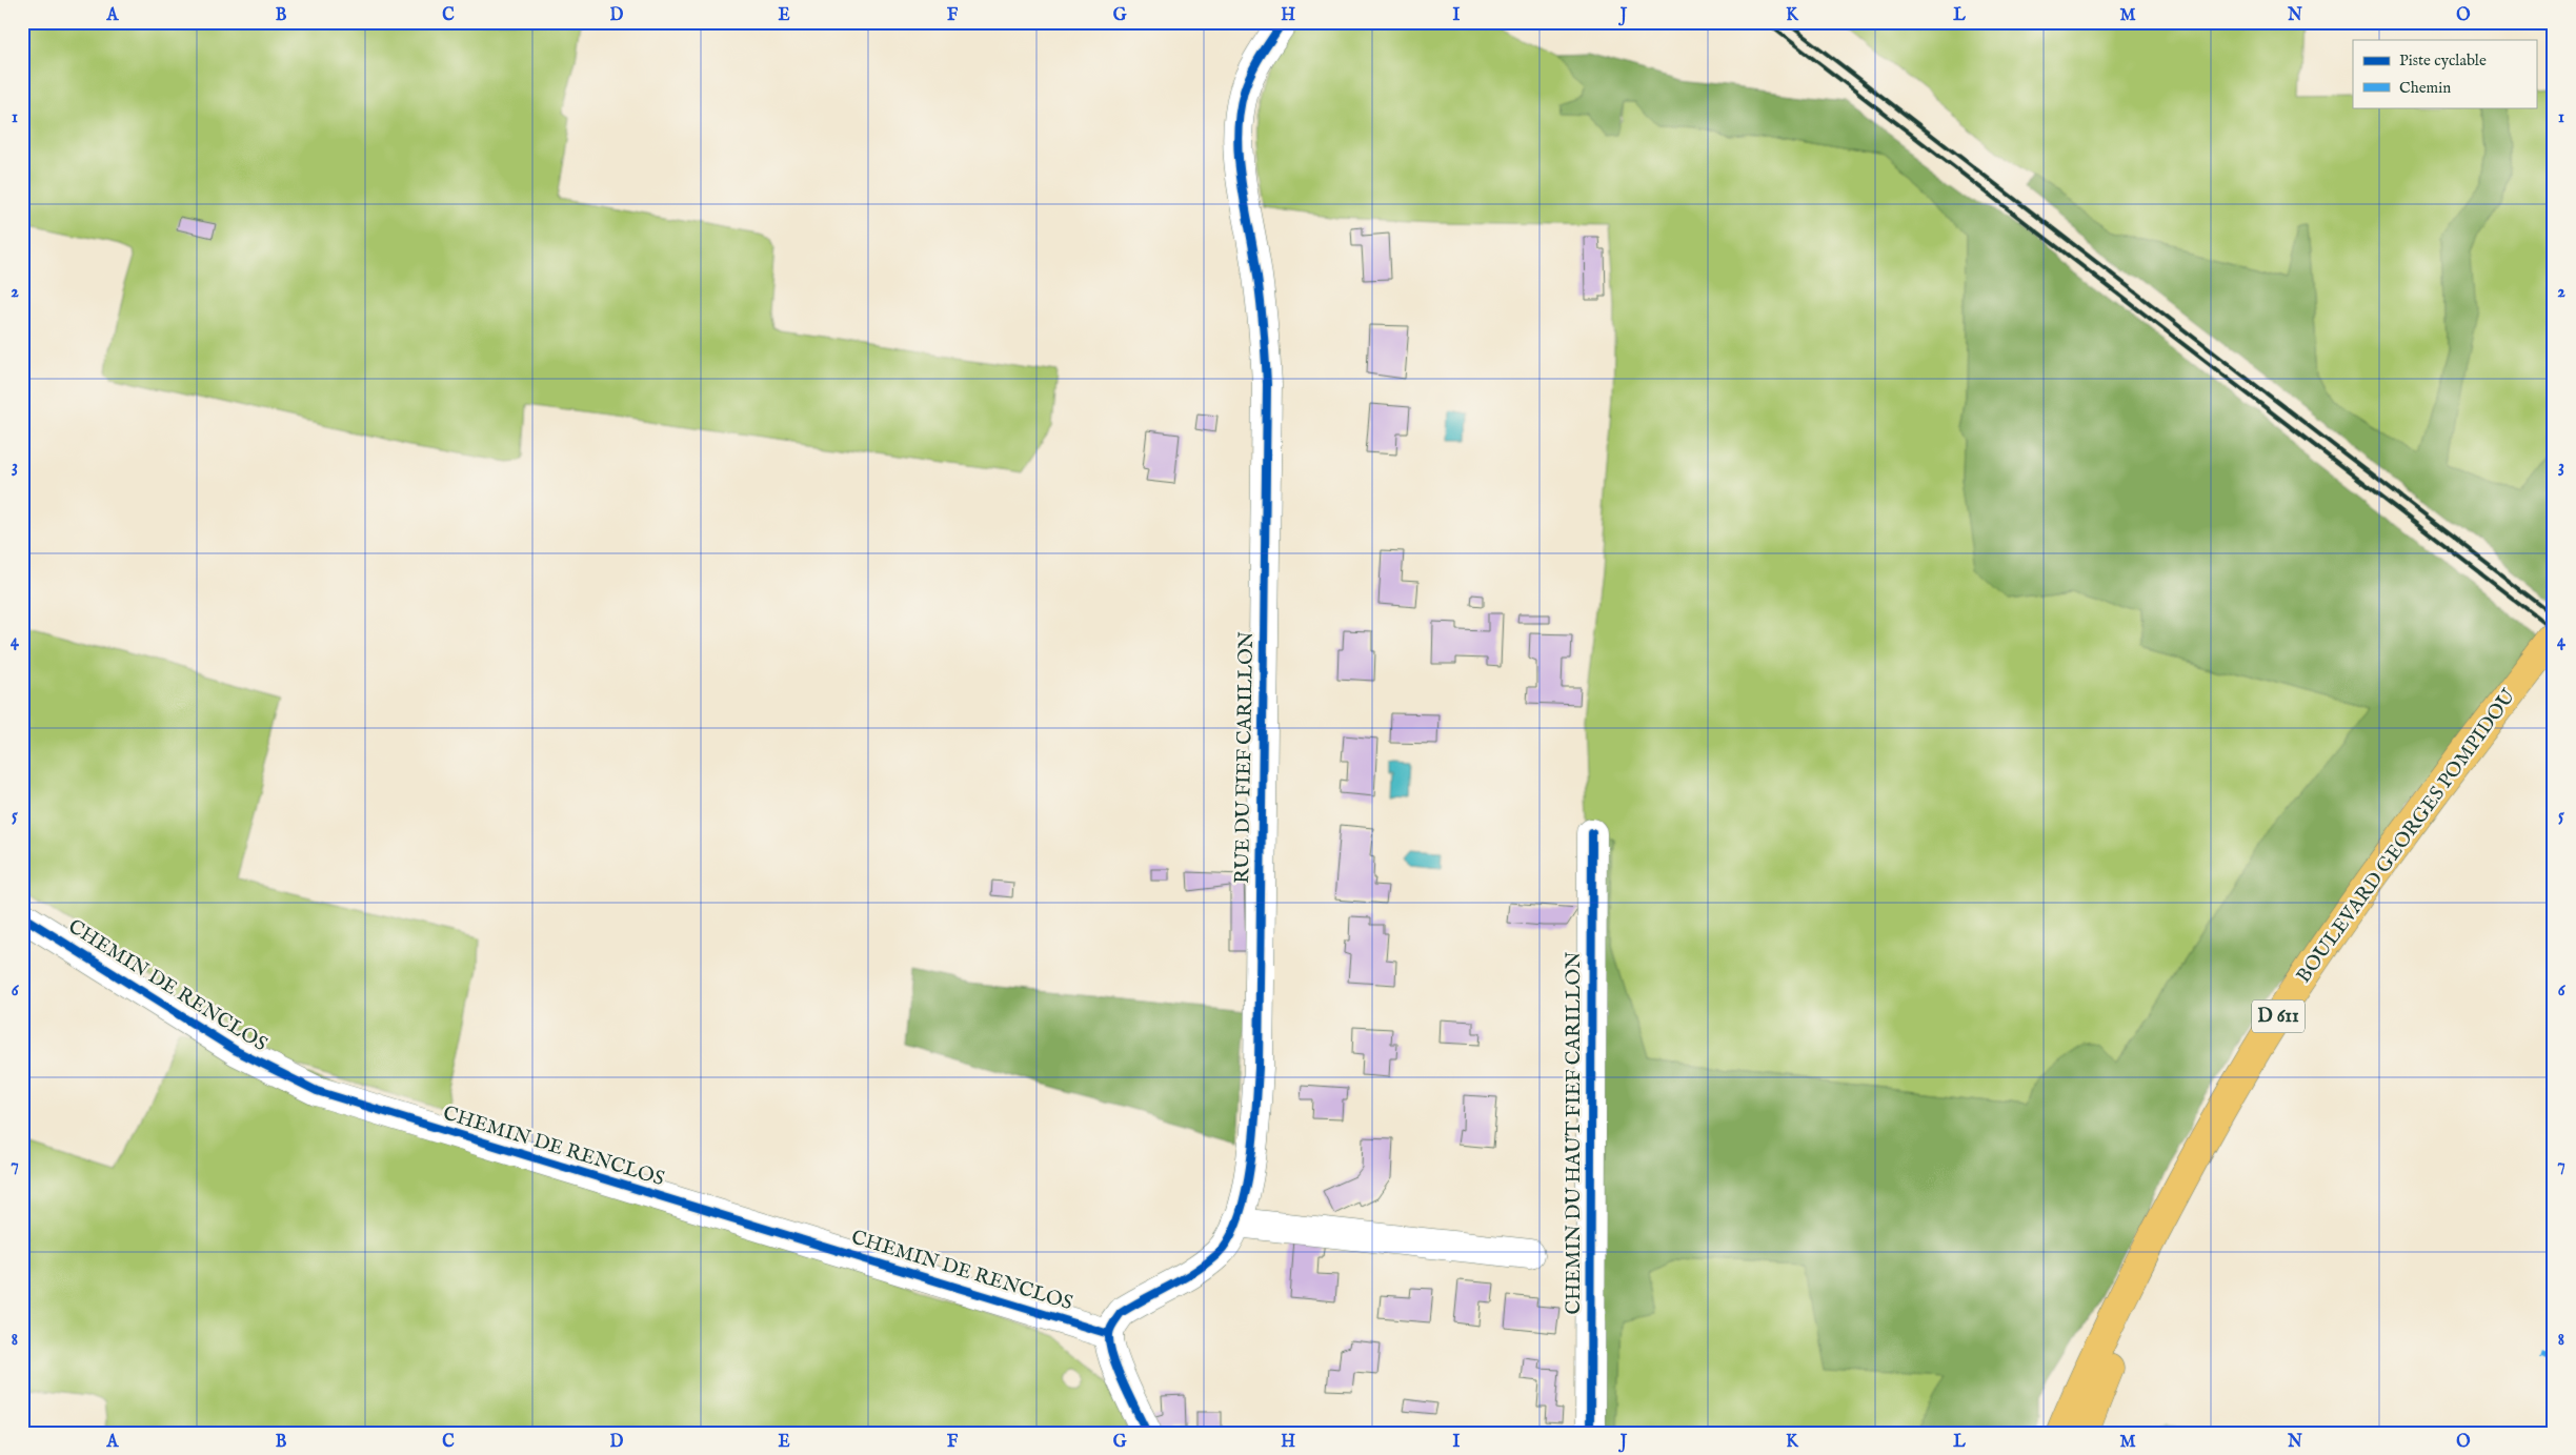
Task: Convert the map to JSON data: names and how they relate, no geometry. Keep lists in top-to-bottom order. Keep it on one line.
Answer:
{"streets":{"main road":["BOULEVARD GEORGES POMPIDOU","D 611"],"street":["RUE DU FIEF CARILLON","CHEMIN DE RENCLOS","CHEMIN DU HAUT FIEF CARILLON"]},"crossings":[["RUE DU FIEF CARILLON","CHEMIN DE RENCLOS"]],"legend":["Piste cyclable","Chemin"],"grid":{"columns":["A","B","C","D","E","F","G","H","I","J","K","L","M","N","O"],"rows":["1","2","3","4","5","6","7","8"]}}
